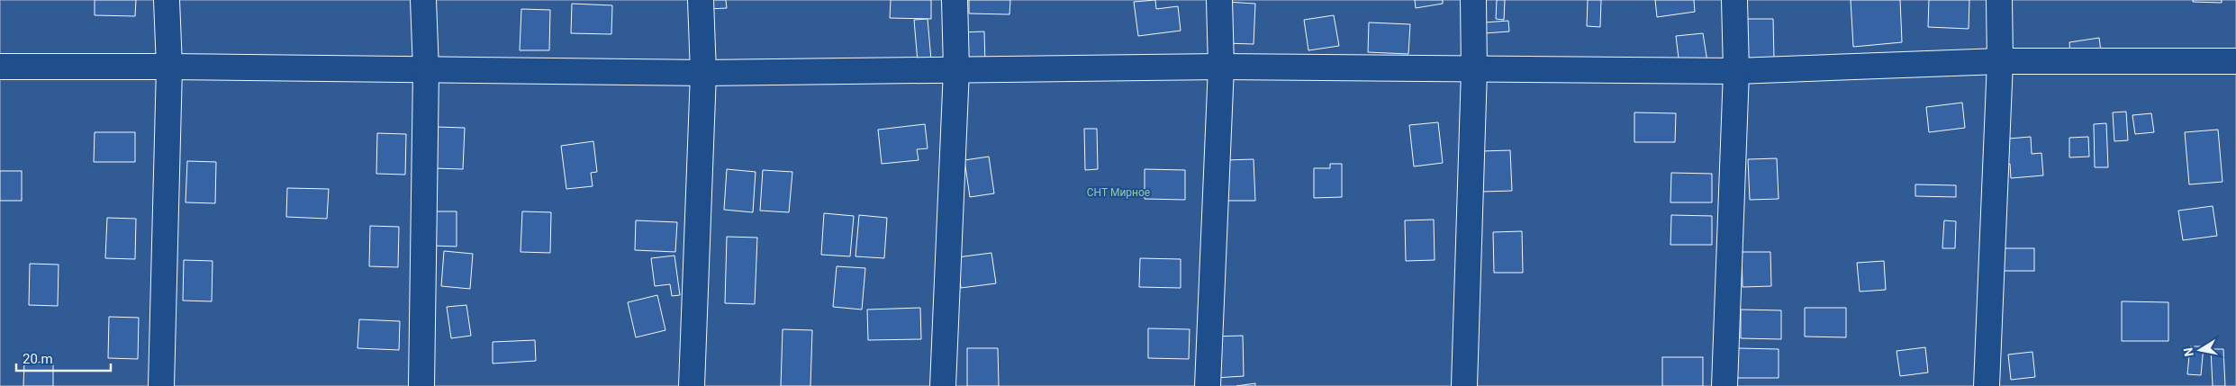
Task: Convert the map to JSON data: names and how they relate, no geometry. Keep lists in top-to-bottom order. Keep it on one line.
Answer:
{"parks":["СНТ Мирное"],"scale_bar":"20 m","north":"left"}
